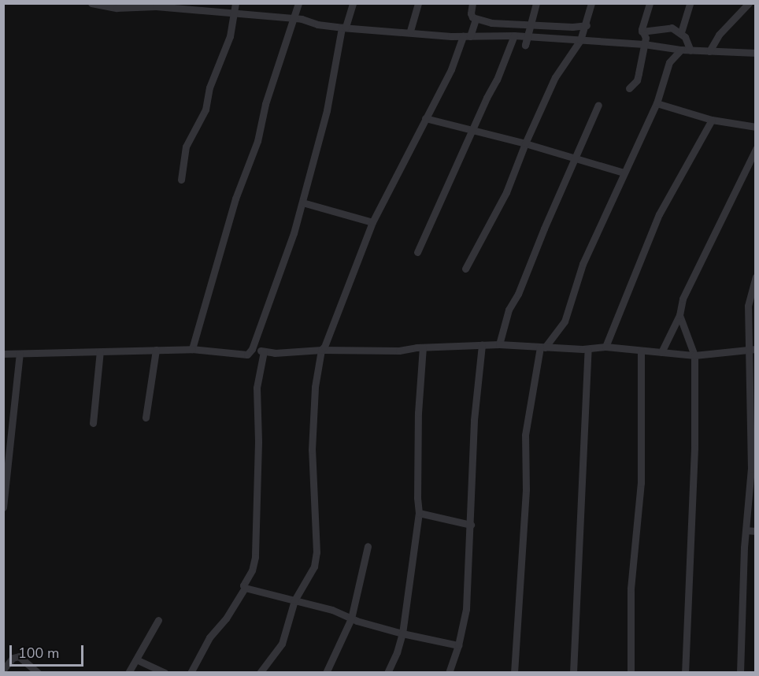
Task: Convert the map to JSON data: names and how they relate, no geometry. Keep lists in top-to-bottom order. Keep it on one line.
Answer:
{"scale_bar":"100 m"}
